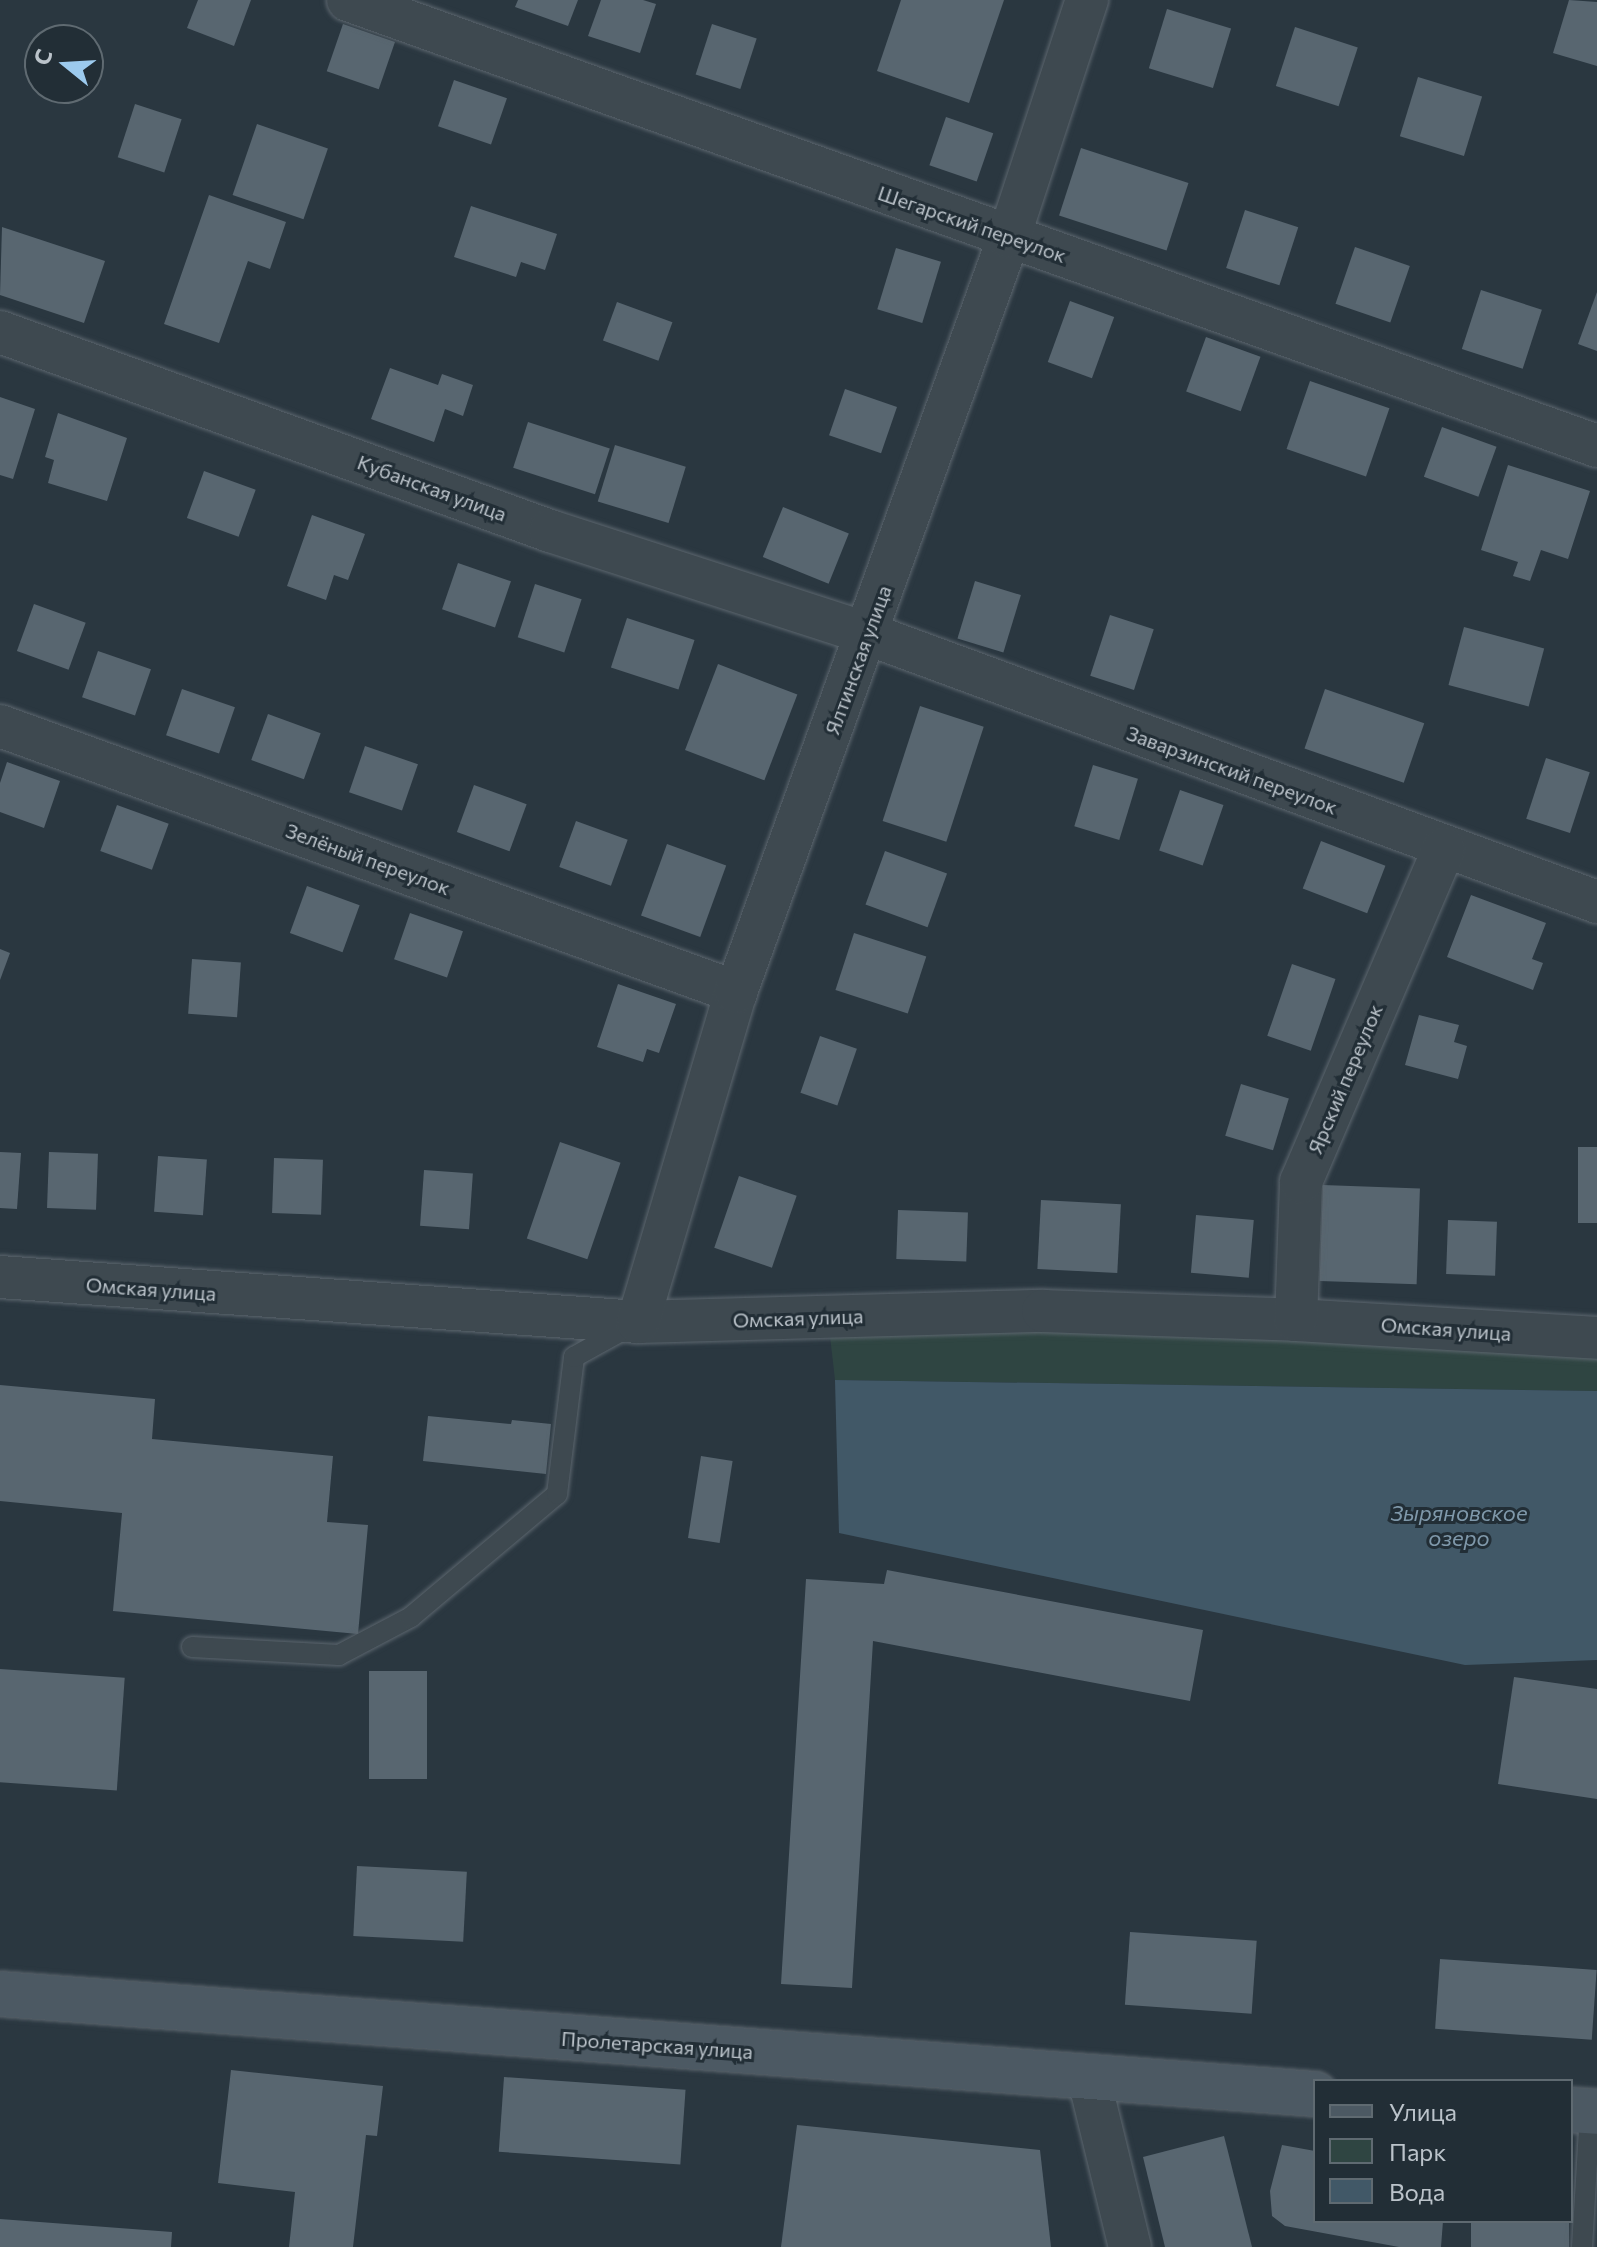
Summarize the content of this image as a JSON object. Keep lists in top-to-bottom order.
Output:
{
  "streets": {
    "street": [
      "Шегарский переулок",
      "Кубанская улица",
      "Ялтинская улица",
      "Заварзинский переулок",
      "Зелёный переулок",
      "Ярский переулок",
      "Омская улица",
      "Пролетарская улица"
    ]
  },
  "crossings": [
    ["Шегарский переулок", "Ялтинская улица"],
    ["Кубанская улица", "Ялтинская улица"],
    ["Кубанская улица", "Заварзинский переулок"],
    ["Ялтинская улица", "Заварзинский переулок"],
    ["Ялтинская улица", "Зелёный переулок"],
    ["Ялтинская улица", "Омская улица"],
    ["Заварзинский переулок", "Ярский переулок"],
    ["Ярский переулок", "Омская улица"]
  ],
  "water": ["Зыряновское озеро"],
  "legend": ["Улица", "Парк", "Вода"],
  "north": "left"
}
